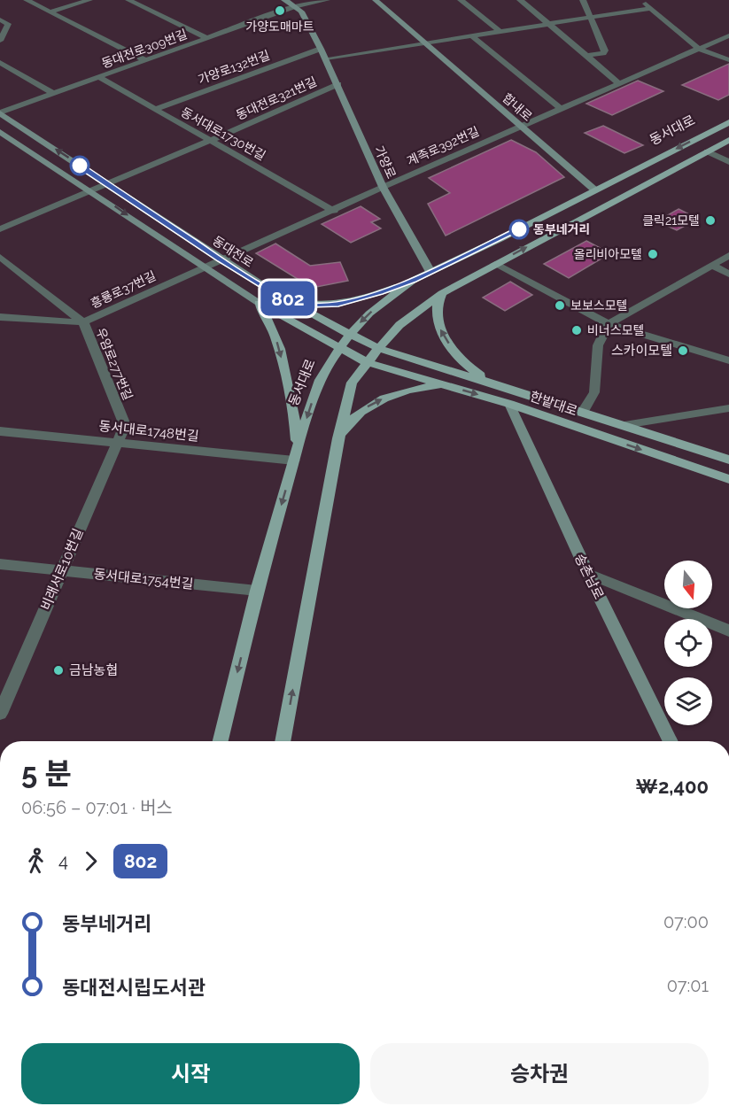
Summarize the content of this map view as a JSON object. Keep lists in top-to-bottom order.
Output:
{
  "streets": {
    "main road": ["동서대로", "동대전로", "한밭대로"],
    "street": [
      "동대전로309번길",
      "가양로132번길",
      "동대전로321번길",
      "합내로",
      "동서대로1730번길",
      "계족로392번길",
      "가양로",
      "흥룡로37번길",
      "우암로277번길",
      "동서대로1748번길",
      "비래서로10번길",
      "송촌남로",
      "동서대로1754번길"
    ]
  },
  "crossings": [
    ["동대전로309번길", "동서대로1730번길"],
    ["동대전로309번길", "가양로"],
    ["동대전로309번길", "동대전로"],
    ["가양로132번길", "동서대로1730번길"],
    ["가양로132번길", "가양로"],
    ["동대전로321번길", "동서대로1730번길"],
    ["동대전로321번길", "가양로"],
    ["동대전로321번길", "동대전로"],
    ["합내로", "동서대로"],
    ["합내로", "계족로392번길"],
    ["동서대로", "가양로"],
    ["동서대로", "동대전로"],
    ["동서대로", "동서대로1748번길"],
    ["동서대로", "동서대로1754번길"],
    ["동서대로1730번길", "계족로392번길"],
    ["계족로392번길", "가양로"],
    ["계족로392번길", "동대전로"],
    ["계족로392번길", "흥룡로37번길"],
    ["동대전로", "흥룡로37번길"],
    ["동대전로", "한밭대로"],
    ["흥룡로37번길", "우암로277번길"],
    ["우암로277번길", "비래서로10번길"],
    ["한밭대로", "송촌남로"],
    ["동서대로1748번길", "비래서로10번길"],
    ["비래서로10번길", "동서대로1754번길"]
  ],
  "places": [
    "가양도매마트",
    "클릭21모텔",
    "동부네거리",
    "올리비아모텔",
    "보보스모텔",
    "비너스모텔",
    "스카이모텔",
    "금남농협"
  ],
  "lines": ["bus line 802"],
  "north": "bottom",
  "page": {
    "on_map": "802",
    "heading": ["5 분", "06:56 – 07:01 · 버스", "₩2,400"],
    "legs": ["4", "802"],
    "list": [
      {
        "name": "동부네거리",
        "value": "07:00"
      },
      {
        "name": "동대전시립도서관",
        "value": "07:01"
      }
    ],
    "buttons": ["시작", "승차권"]
  }
}
